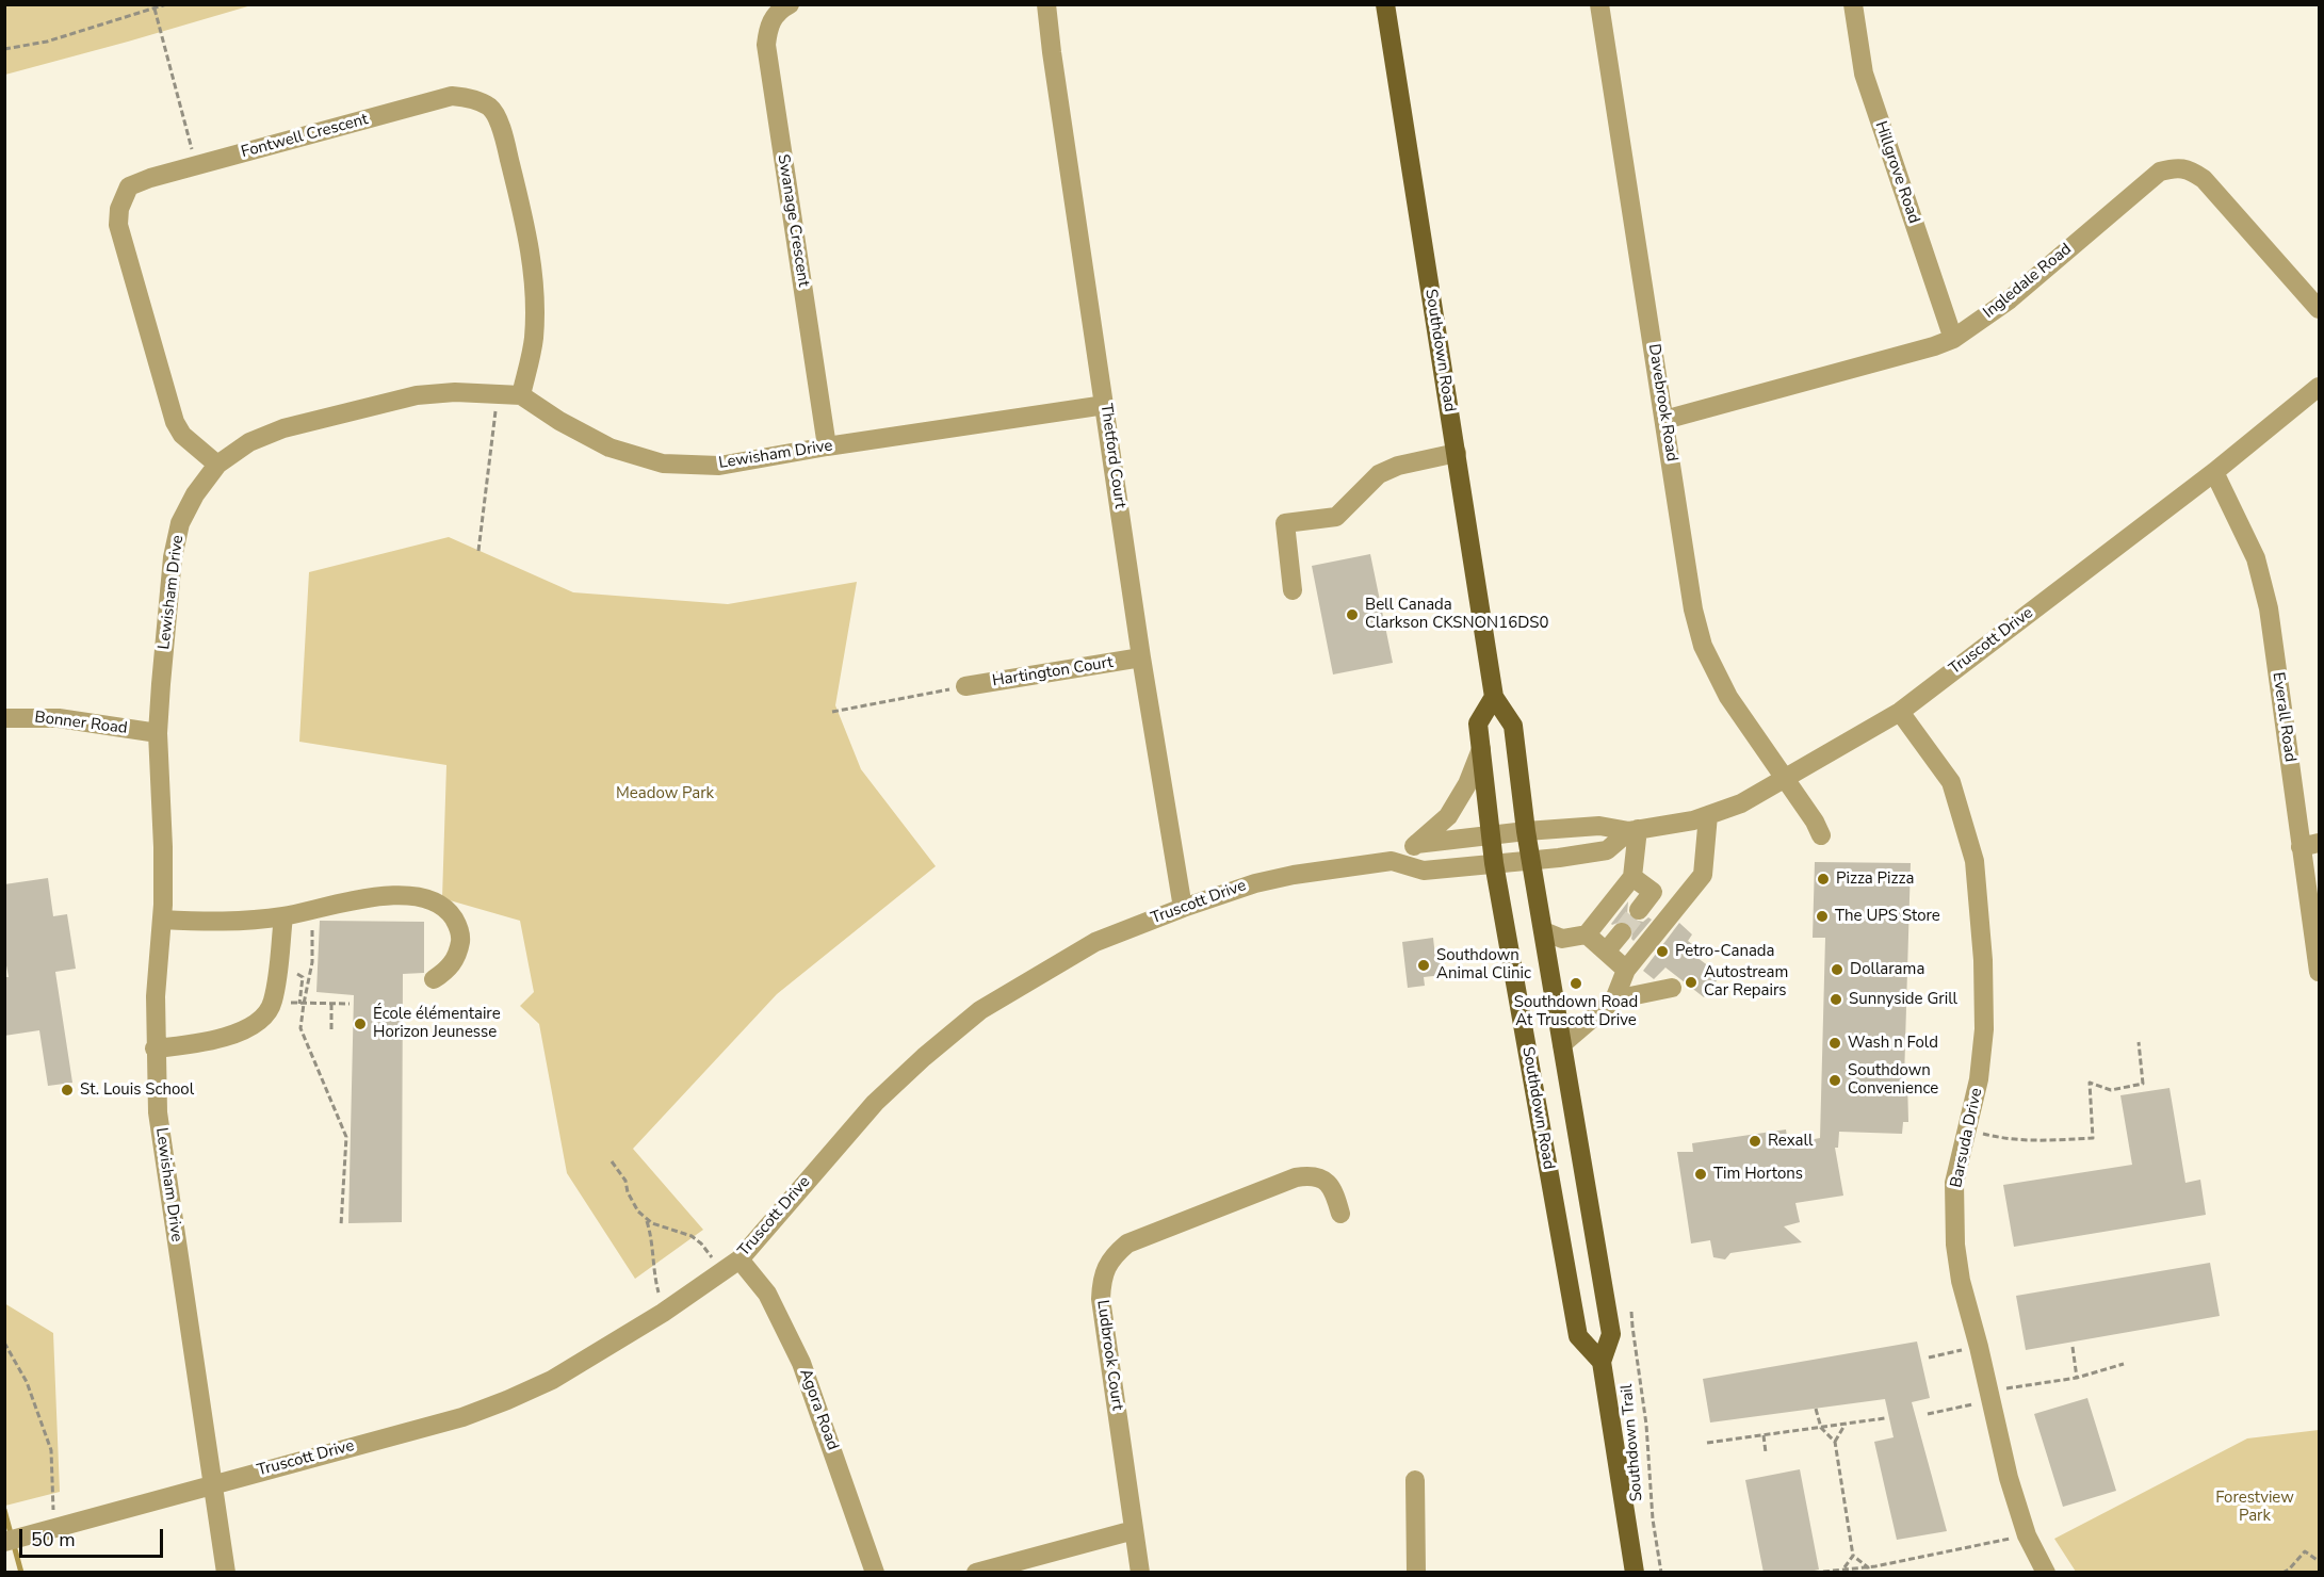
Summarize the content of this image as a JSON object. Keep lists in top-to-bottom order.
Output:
{
  "streets": {
    "main road": ["Southdown Road"],
    "street": [
      "Fontwell Crescent",
      "Hillgrove Road",
      "Swanage Crescent",
      "Ingledale Road",
      "Davebrook Road",
      "Lewisham Drive",
      "Thetford Court",
      "Truscott Drive",
      "Hartington Court",
      "Everall Road",
      "Bonner Road",
      "Barsuda Drive",
      "Ludbrook Court",
      "Agora Road"
    ],
    "path": ["Southdown Trail"]
  },
  "crossings": [
    ["Fontwell Crescent", "Lewisham Drive"],
    ["Hillgrove Road", "Ingledale Road"],
    ["Swanage Crescent", "Lewisham Drive"],
    ["Ingledale Road", "Davebrook Road"],
    ["Southdown Road", "Truscott Drive"],
    ["Davebrook Road", "Truscott Drive"],
    ["Lewisham Drive", "Thetford Court"],
    ["Lewisham Drive", "Truscott Drive"],
    ["Lewisham Drive", "Bonner Road"],
    ["Thetford Court", "Truscott Drive"],
    ["Thetford Court", "Hartington Court"],
    ["Truscott Drive", "Everall Road"],
    ["Truscott Drive", "Barsuda Drive"],
    ["Truscott Drive", "Agora Road"]
  ],
  "parks": ["Meadow Park", "Forestview Park"],
  "places": [
    "Bell Canada Clarkson CKSNON16DS0",
    "Pizza Pizza",
    "The UPS Store",
    "Petro-Canada",
    "Southdown Animal Clinic",
    "Dollarama",
    "Autostream Car Repairs",
    "Southdown Road At Truscott Drive",
    "Sunnyside Grill",
    "École élémentaire Horizon Jeunesse",
    "Wash n Fold",
    "Southdown Convenience",
    "St. Louis School",
    "Rexall",
    "Tim Hortons"
  ],
  "scale_bar": "50 m"
}
